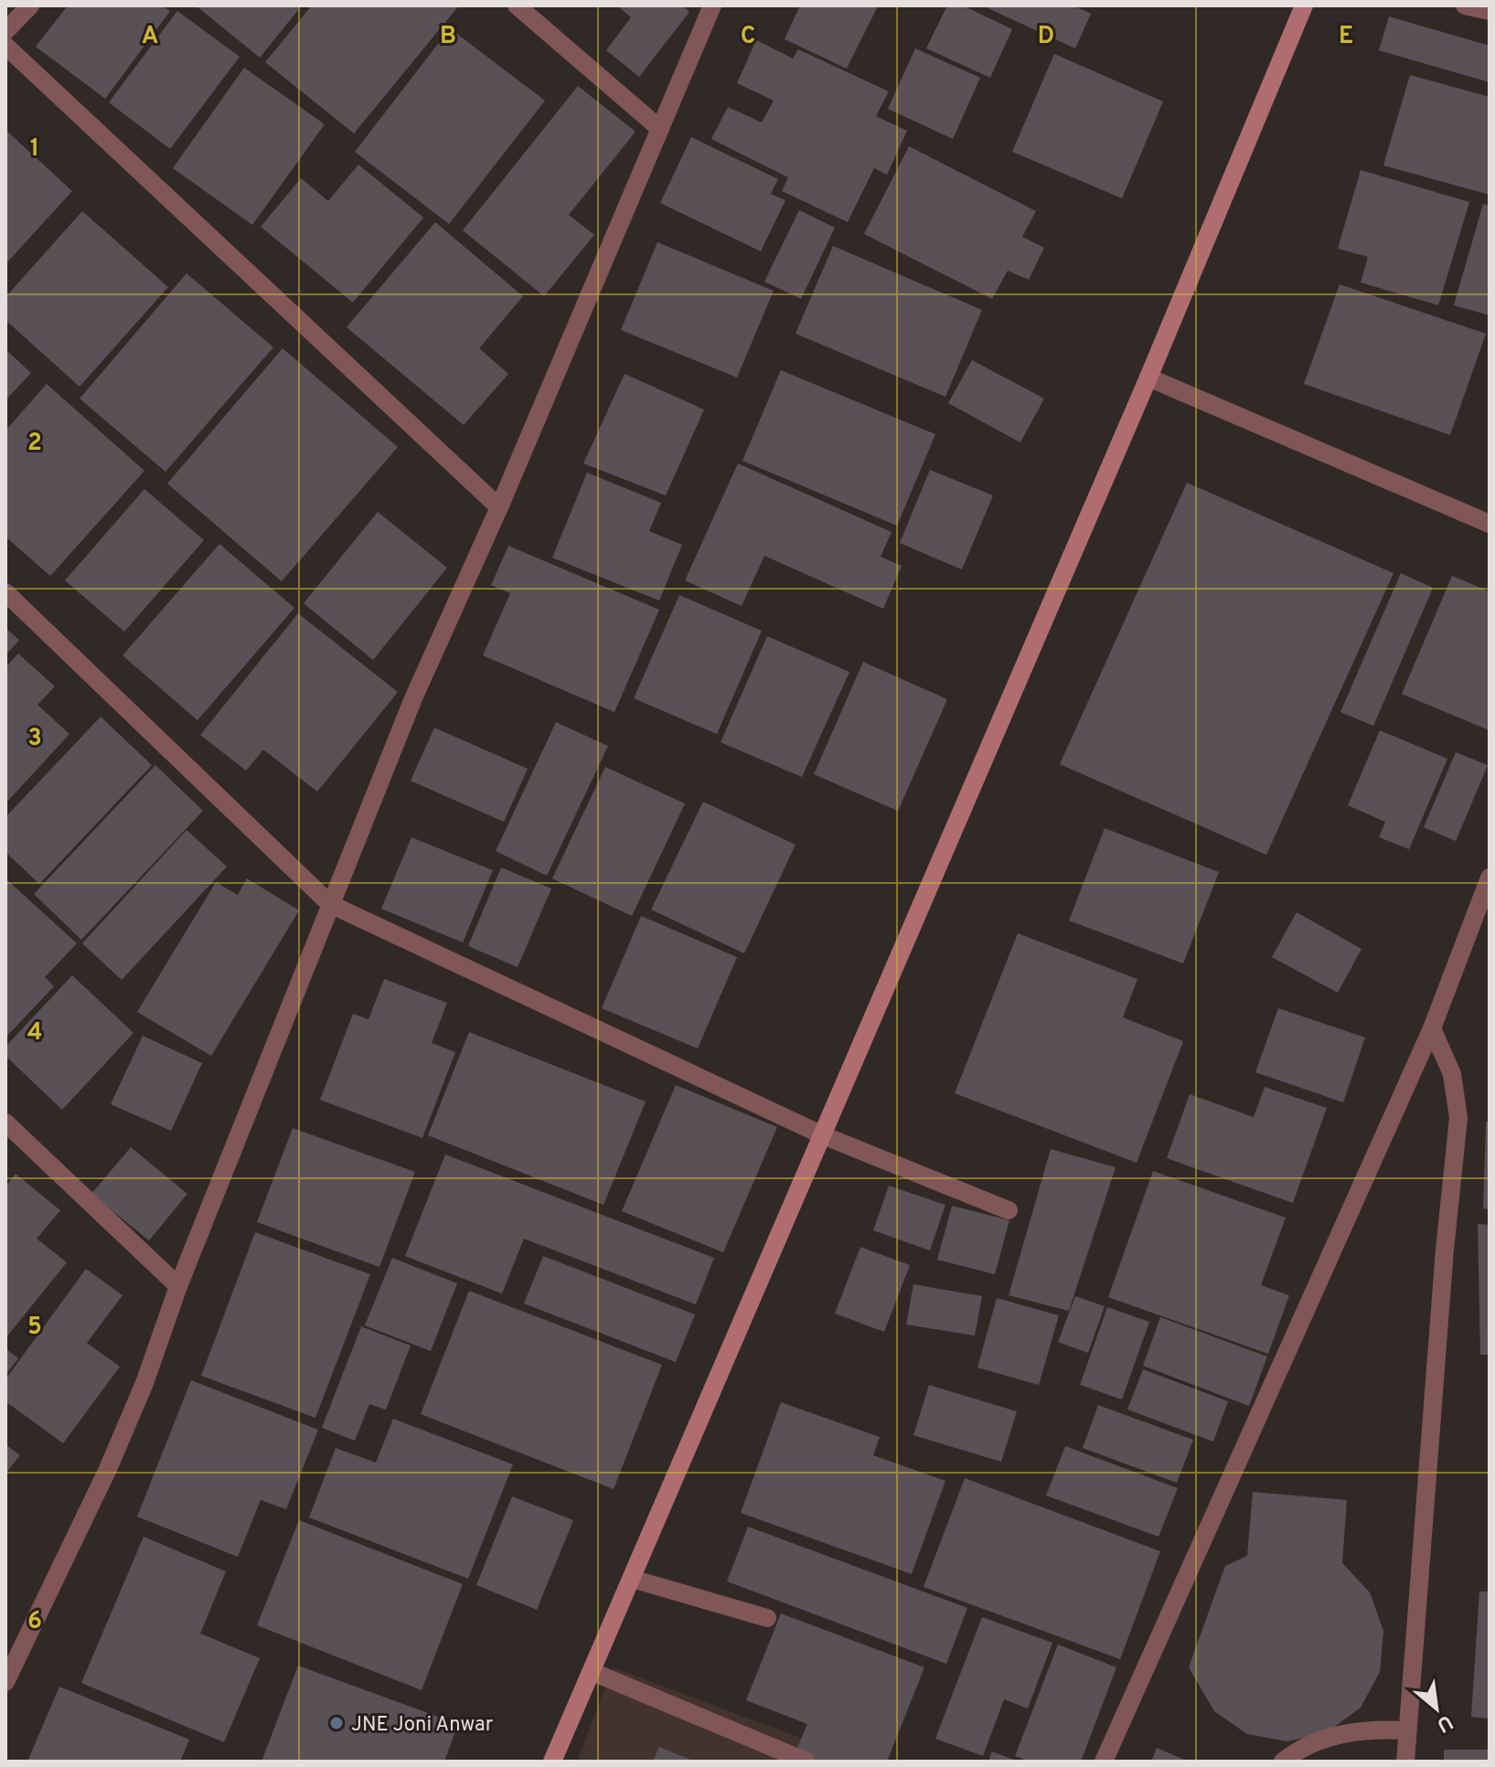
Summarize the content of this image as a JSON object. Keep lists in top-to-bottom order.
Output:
{
  "places": ["JNE Joni Anwar"],
  "north": "bottom right",
  "grid": {
    "columns": [
      "A",
      "B",
      "C",
      "D",
      "E"
    ],
    "rows": [
      "1",
      "2",
      "3",
      "4",
      "5",
      "6"
    ]
  }
}
